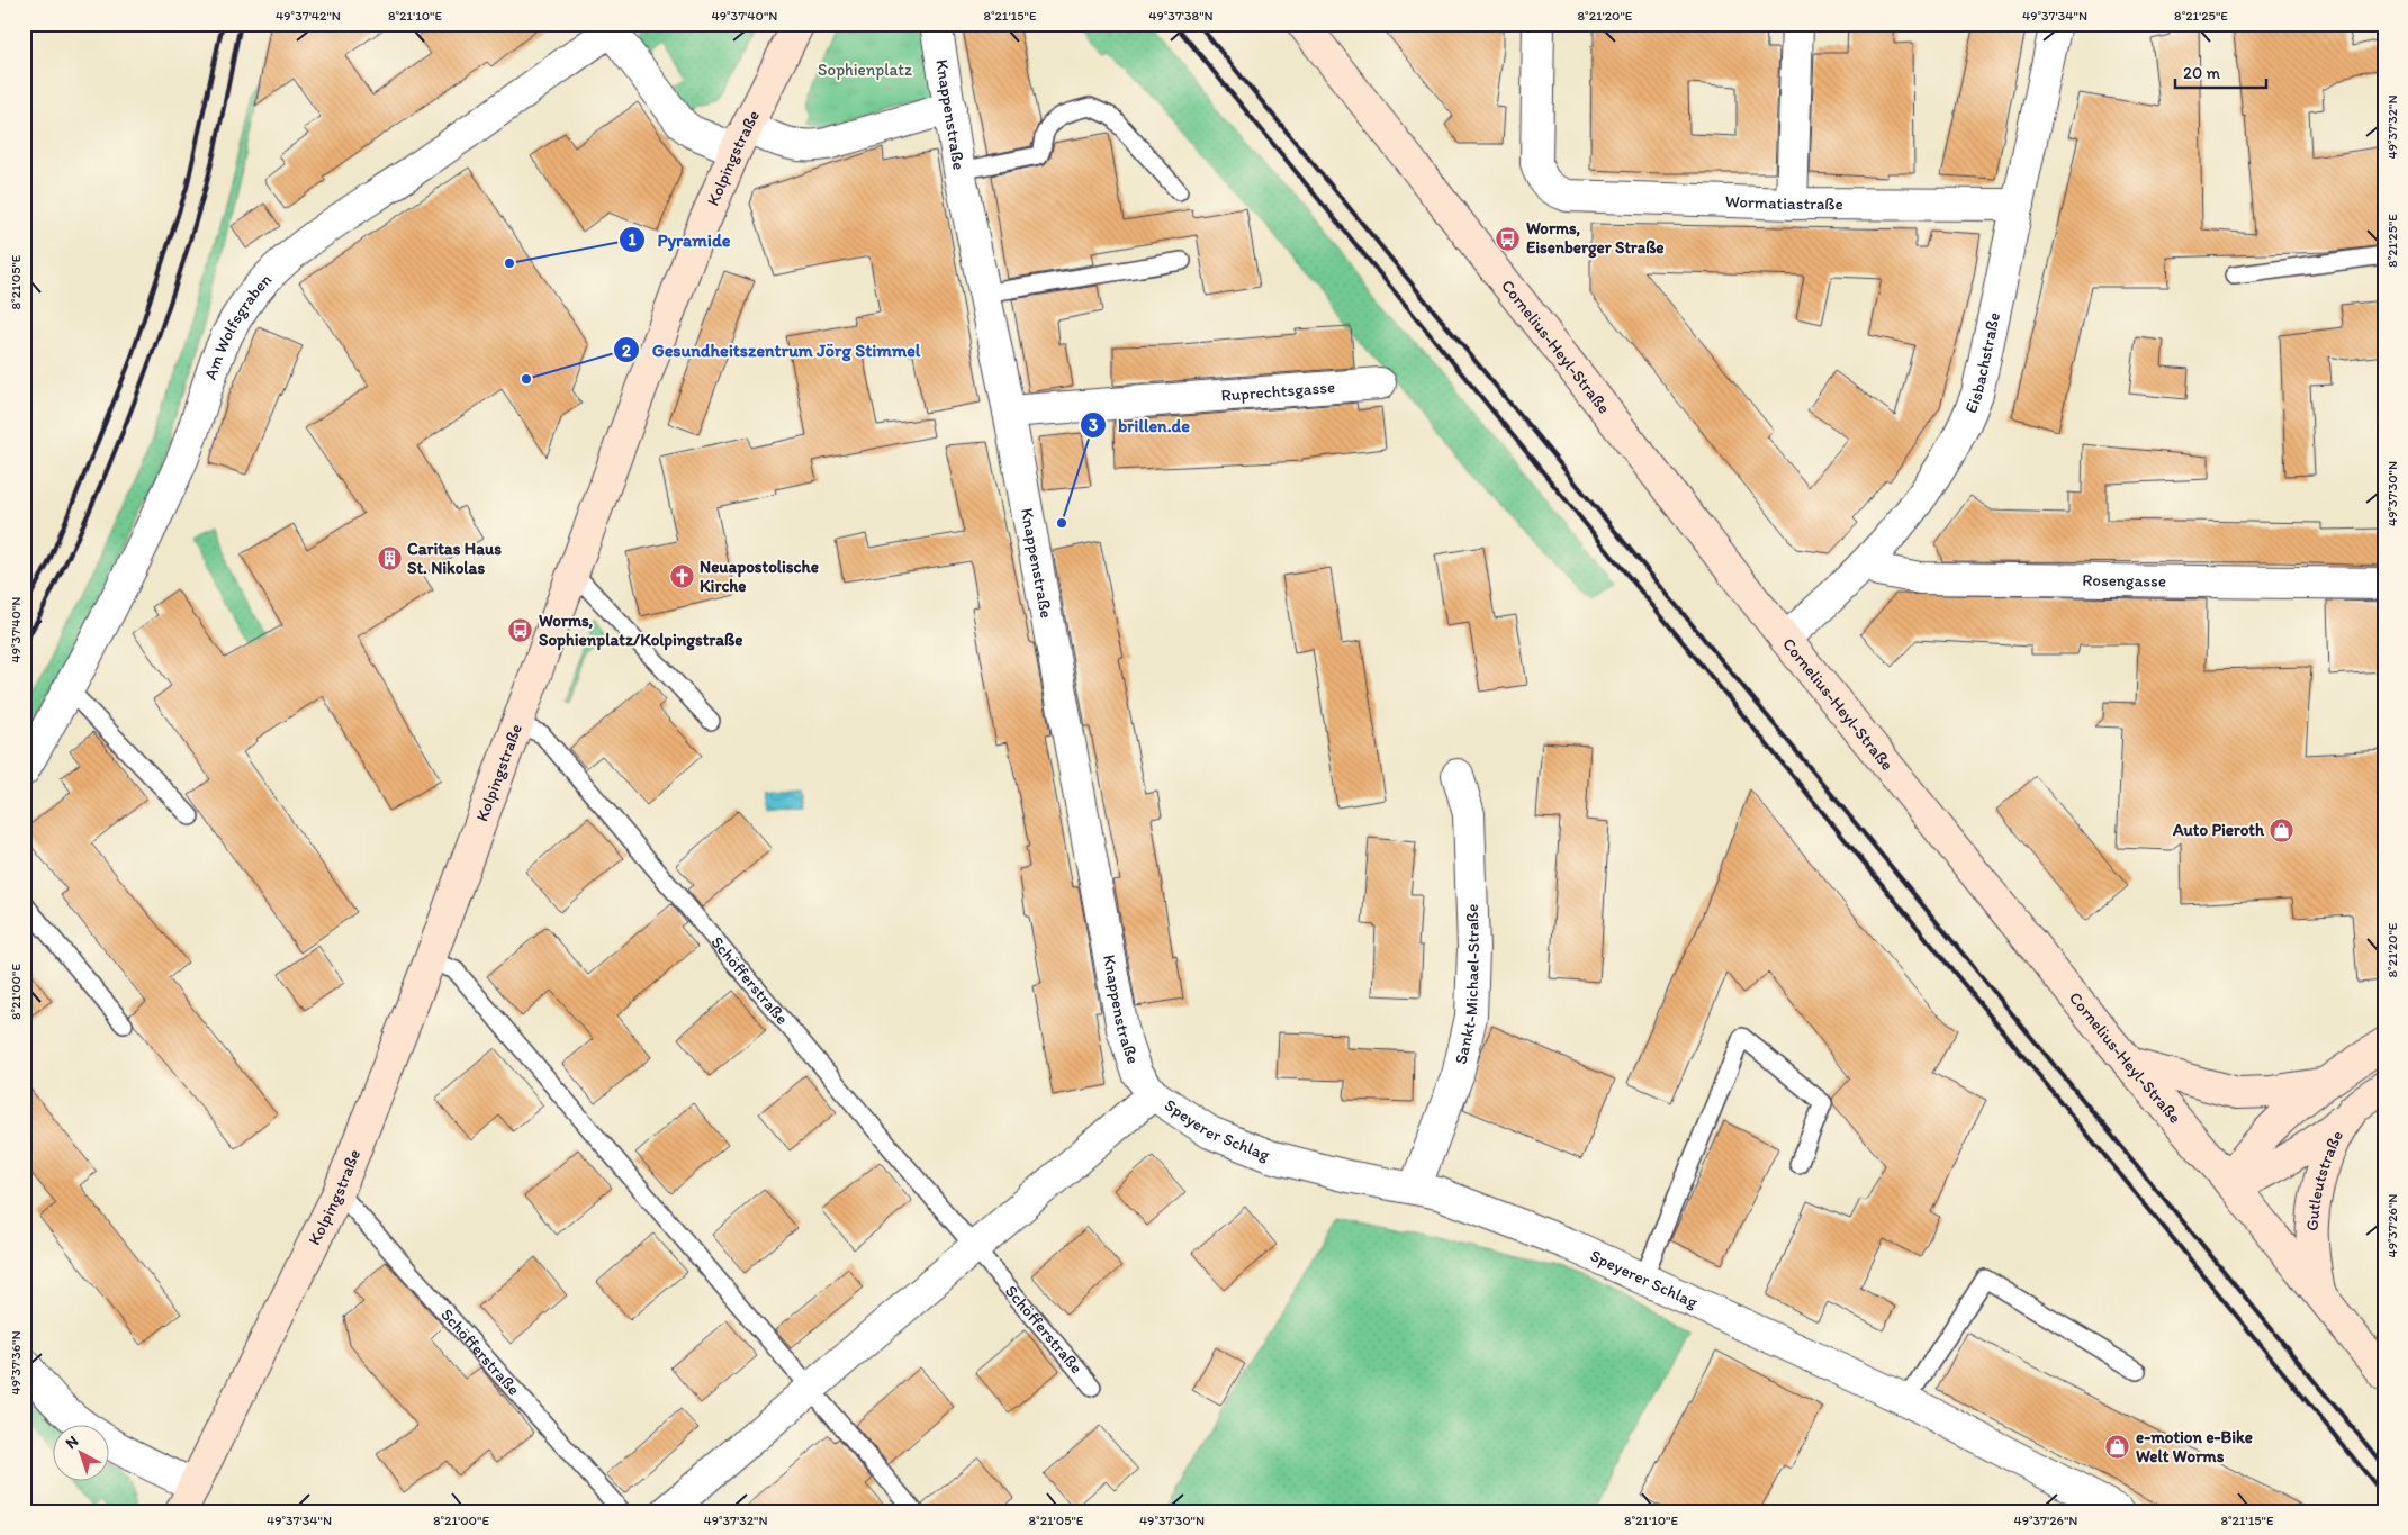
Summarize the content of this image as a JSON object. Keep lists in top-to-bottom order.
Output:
{
  "streets": {
    "main road": ["Kolpingstraße", "Cornelius-Heyl-Straße", "Gutleutstraße"],
    "street": [
      "Knappenstraße",
      "Wormatiastraße",
      "Am Wolfsgraben",
      "Eisbachstraße",
      "Ruprechtsgasse",
      "Rosengasse",
      "Sankt-Michael-Straße",
      "Speyerer Schlag"
    ],
    "lane": ["Schöfferstraße"]
  },
  "crossings": [
    ["Knappenstraße", "Ruprechtsgasse"],
    ["Knappenstraße", "Speyerer Schlag"],
    ["Kolpingstraße", "Schöfferstraße"],
    ["Wormatiastraße", "Eisbachstraße"],
    ["Cornelius-Heyl-Straße", "Eisbachstraße"],
    ["Cornelius-Heyl-Straße", "Gutleutstraße"],
    ["Eisbachstraße", "Rosengasse"],
    ["Sankt-Michael-Straße", "Speyerer Schlag"]
  ],
  "parks": ["Sophienplatz"],
  "places": {
    "bus stop": ["Worms, Eisenberger Straße", "Worms, Sophienplatz/Kolpingstraße"],
    "other": ["Pyramide", "Gesundheitszentrum Jörg Stimmel", "brillen.de"],
    "building": ["Caritas Haus St. Nikolas"],
    "church": ["Neuapostolische Kirche"],
    "shop": ["Auto Pieroth", "e-motion e-Bike Welt Worms"]
  },
  "scale_bar": "20 m",
  "north": "top left",
  "coordinates": [
    "49°37'42\"N",
    "8°21'10\"E",
    "49°37'40\"N",
    "8°21'15\"E",
    "49°37'38\"N",
    "8°21'20\"E",
    "49°37'34\"N",
    "8°21'25\"E",
    "49°37'32\"N",
    "8°21'05\"E",
    "49°37'30\"N",
    "8°21'00\"E",
    "49°37'26\"N",
    "49°37'36\"N"
  ]
}
